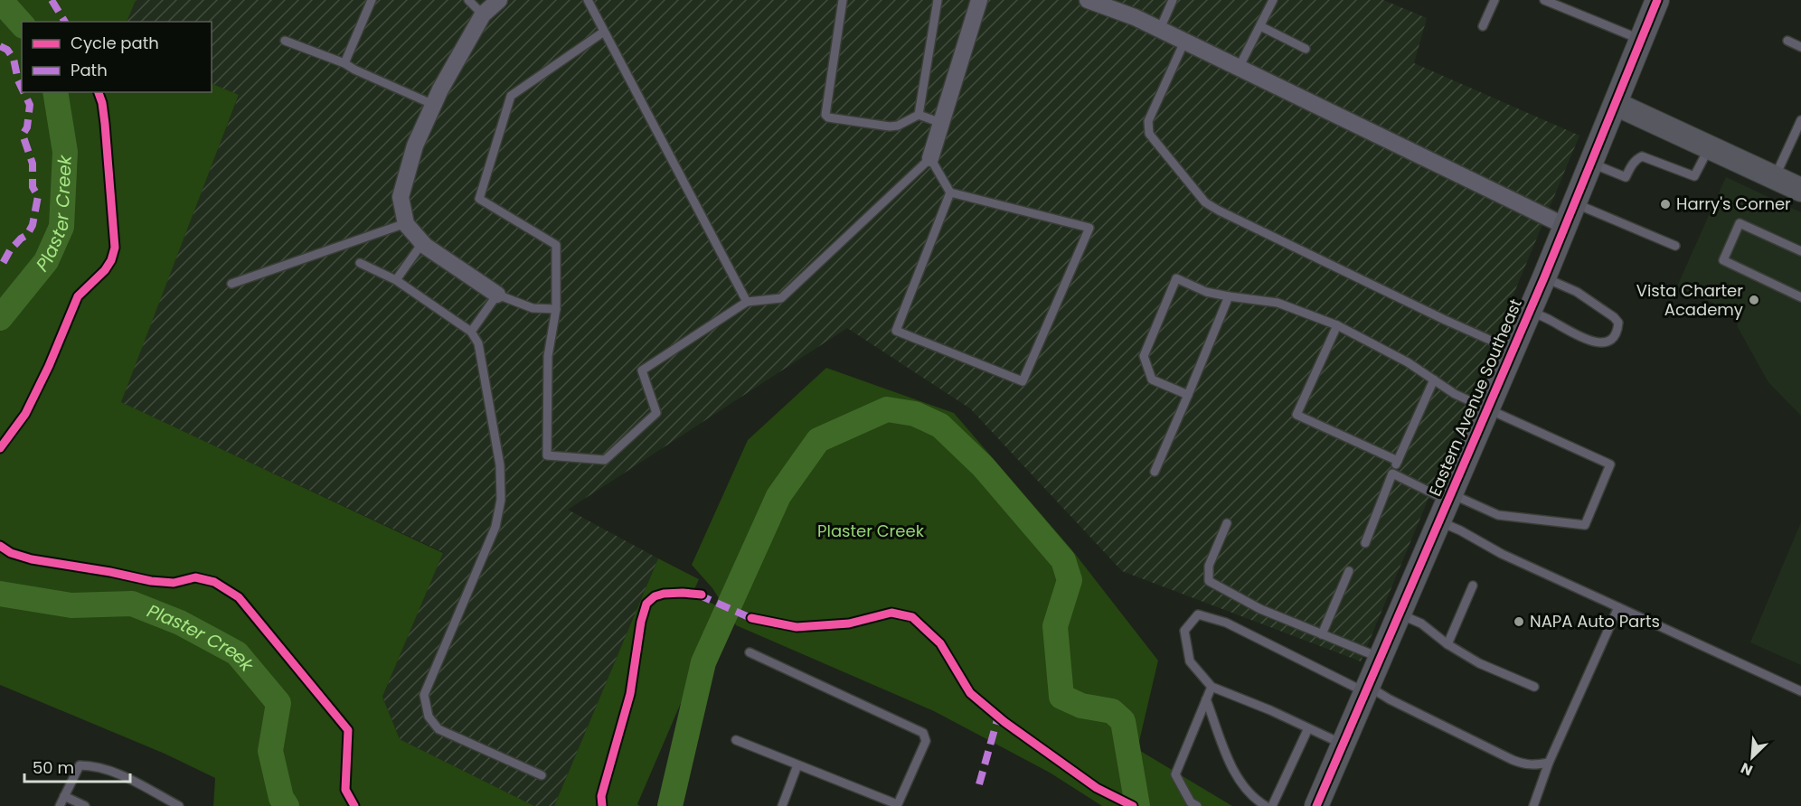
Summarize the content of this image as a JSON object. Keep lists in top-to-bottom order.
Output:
{
  "streets": {
    "main road": ["Eastern Avenue Southeast"]
  },
  "water": ["Plaster Creek"],
  "parks": ["Plaster Creek"],
  "places": ["Harry's Corner", "Vista Charter Academy", "NAPA Auto Parts"],
  "legend": ["Cycle path", "Path"],
  "scale_bar": "50 m",
  "north": "bottom left"
}
